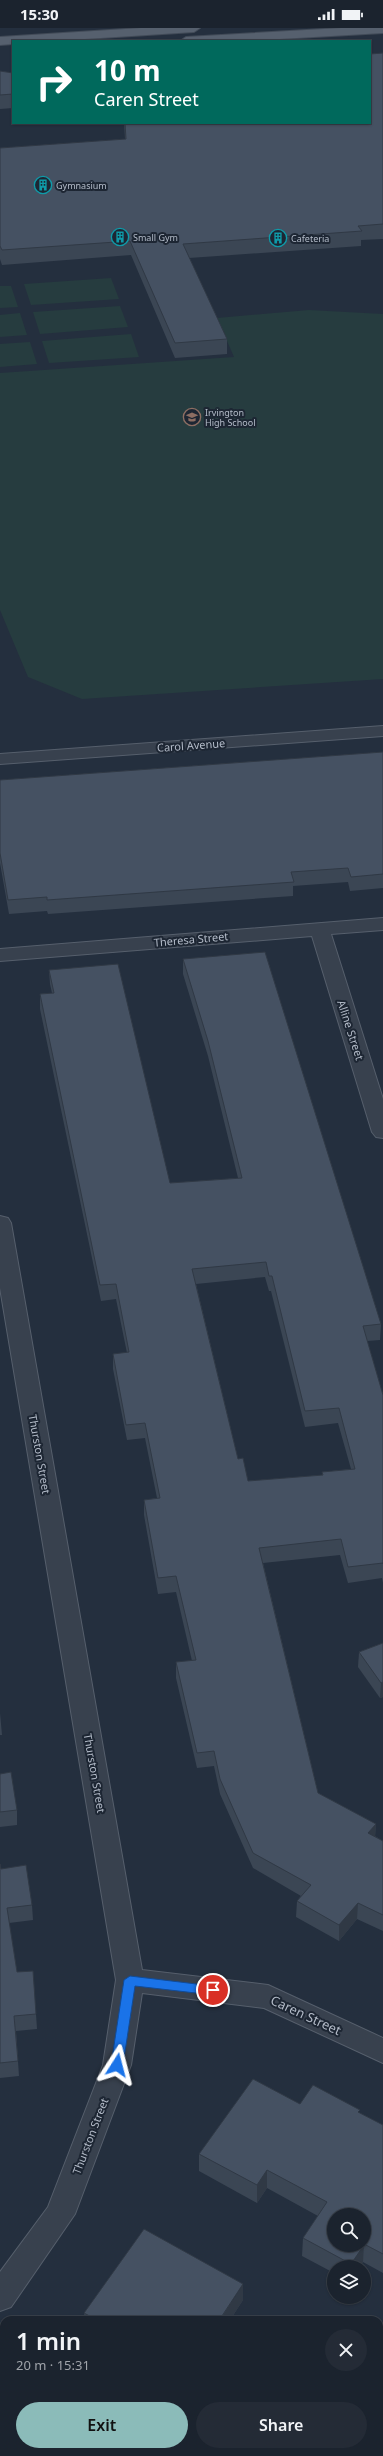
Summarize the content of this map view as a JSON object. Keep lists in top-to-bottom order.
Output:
{
  "streets": {
    "street": [
      "Carol Avenue",
      "Theresa Street",
      "Alline Street",
      "Thurston Street",
      "Caren Street"
    ]
  },
  "crossings": [
    ["Theresa Street", "Alline Street"],
    ["Thurston Street", "Caren Street"]
  ],
  "places": {
    "building": ["Gymnasium", "Small Gym", "Cafeteria"],
    "school or university": ["Irvington High School"]
  },
  "page": {
    "status": "15:30",
    "turn": ["10 m", "Caren Street"],
    "heading": ["1 min", "20 m · 15:31"],
    "buttons": ["Exit", "Share"]
  }
}
